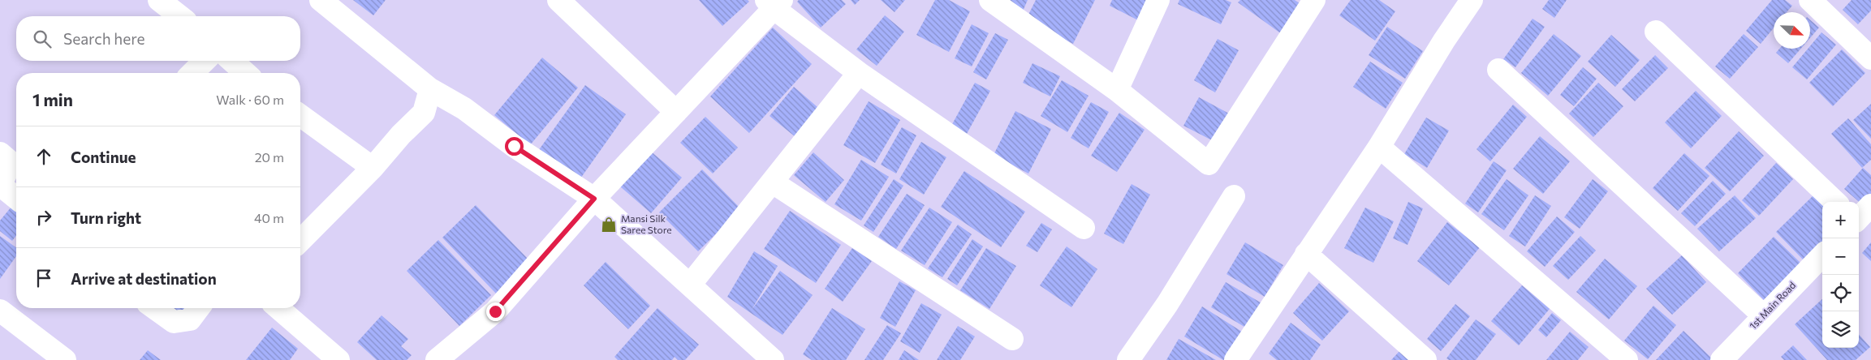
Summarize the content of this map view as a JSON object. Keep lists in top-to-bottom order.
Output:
{
  "streets": {
    "street": ["1st Main Road"]
  },
  "places": {
    "shop": ["Mansi Silk Saree Store"]
  },
  "north": "bottom right",
  "page": {
    "search": "Search here",
    "heading": ["1 min", "Walk · 60 m"],
    "list": [
      ["Continue", "20 m"],
      ["Turn right", "40 m"],
      "Arrive at destination"
    ],
    "map_buttons": ["+", "−"]
  }
}
